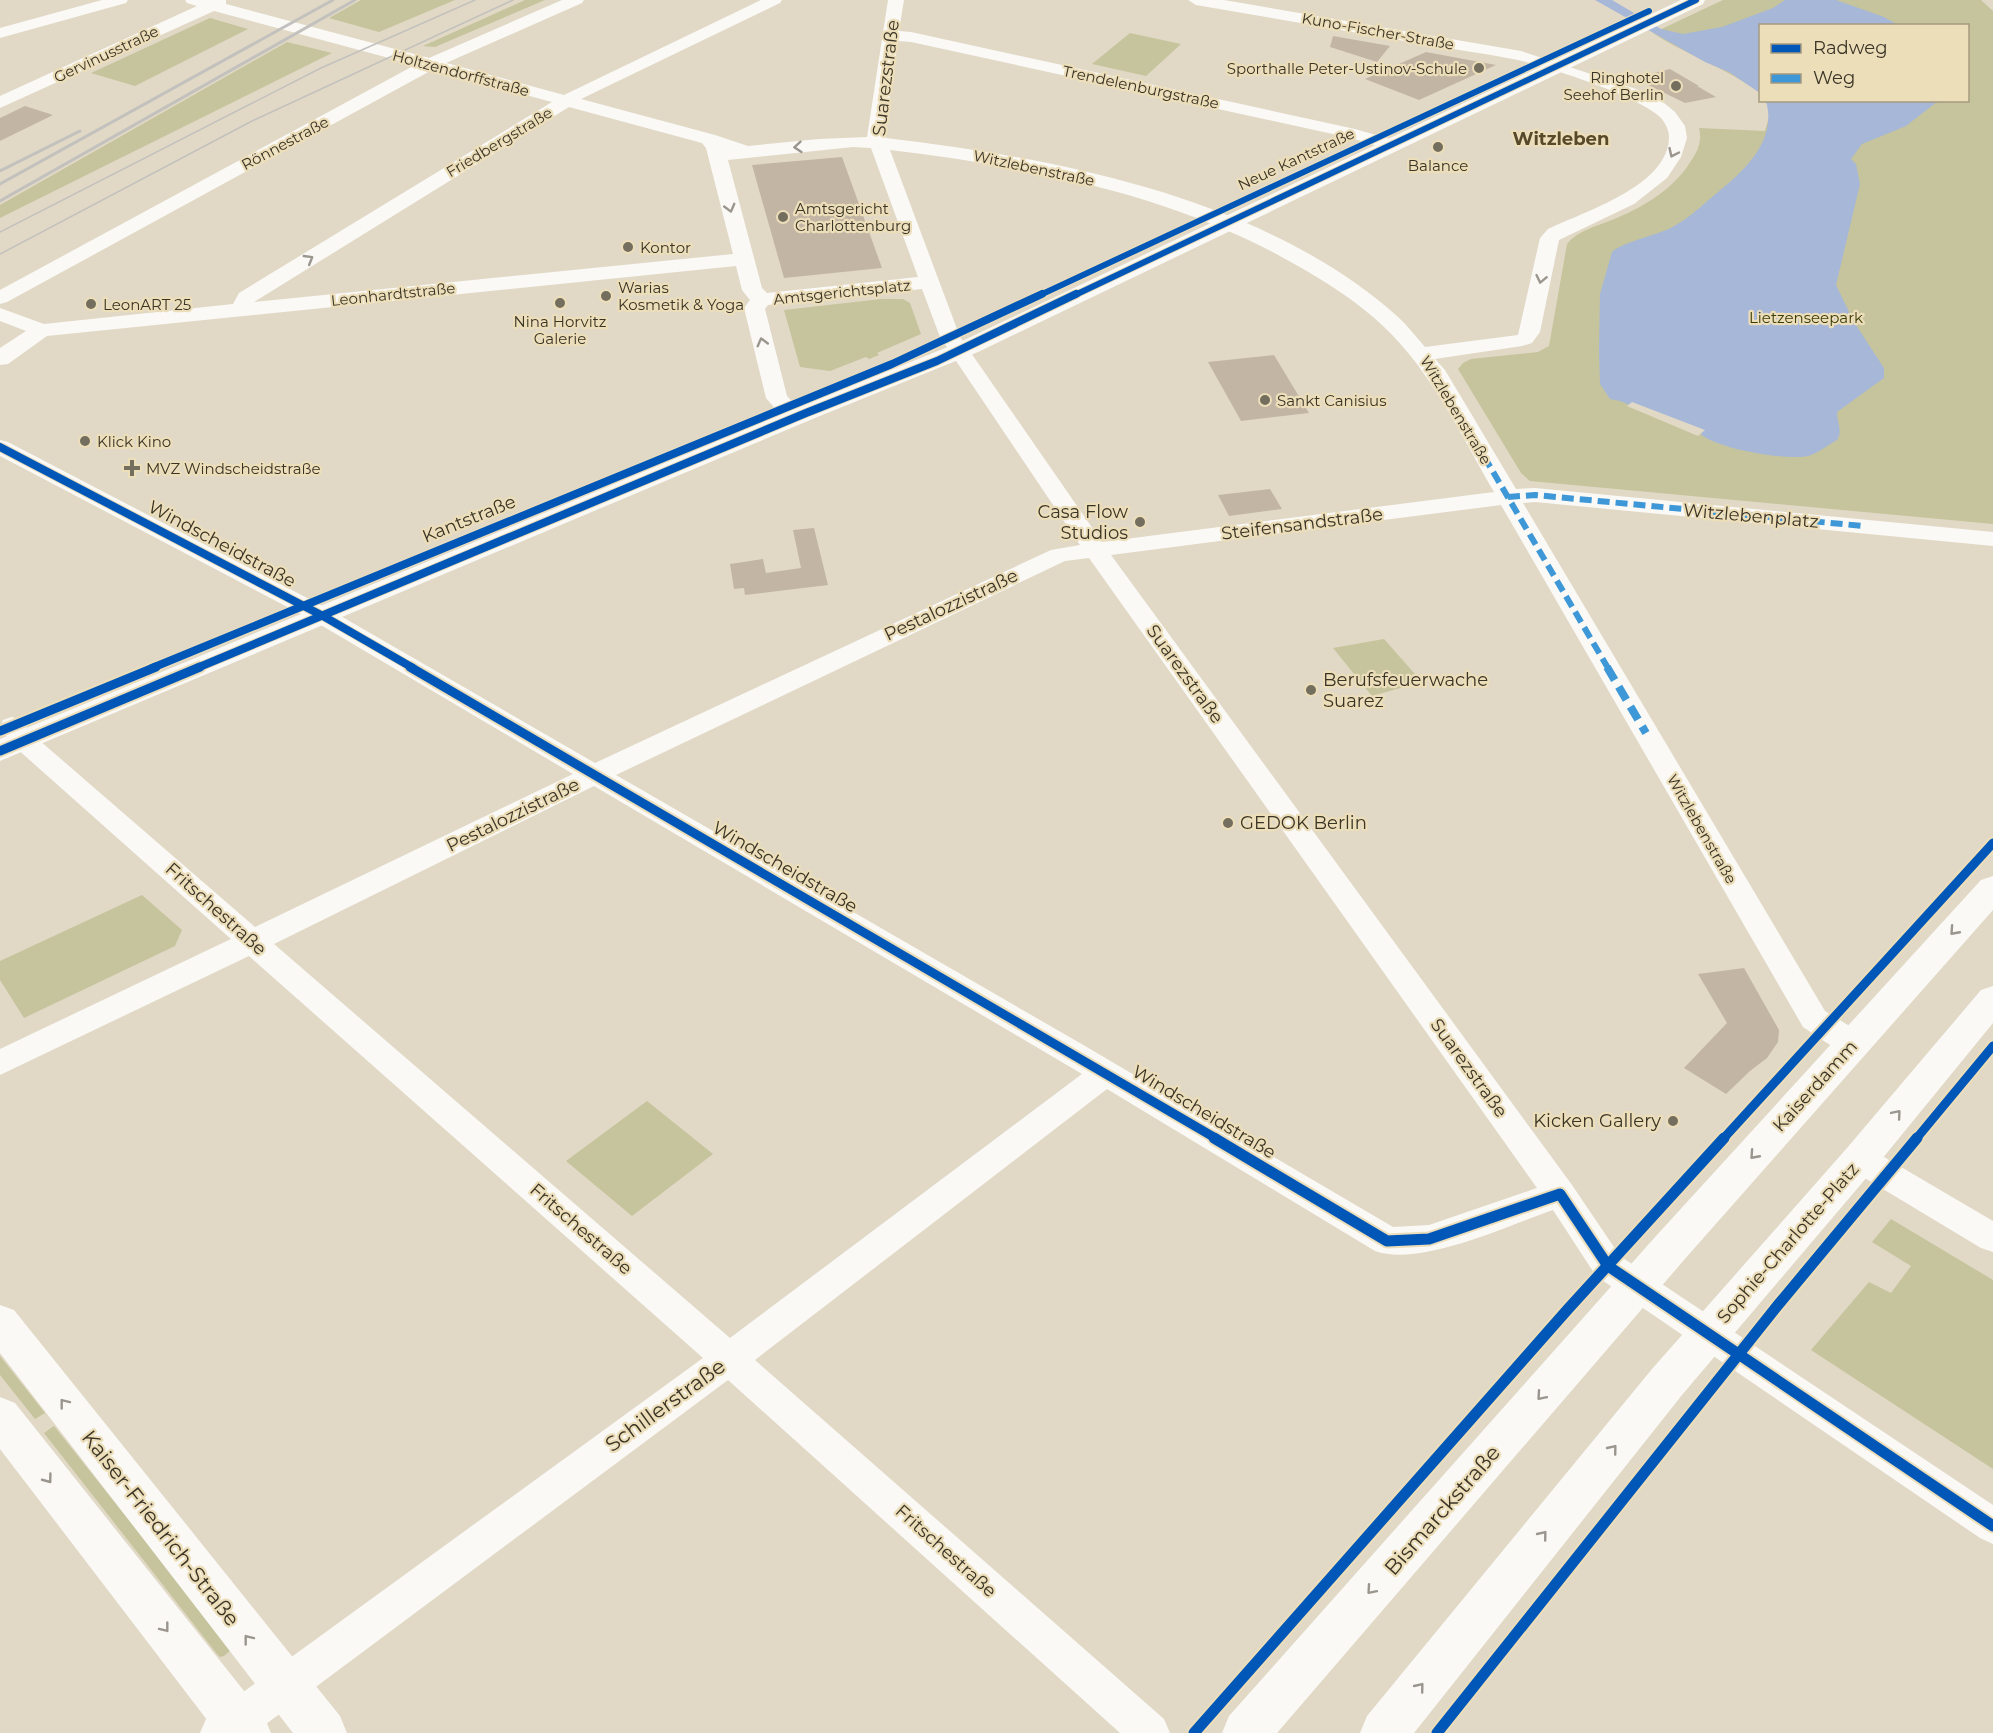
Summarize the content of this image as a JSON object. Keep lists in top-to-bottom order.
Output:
{
  "streets": {
    "main road": [
      "Neue Kantstraße",
      "Kantstraße",
      "Kaiserdamm",
      "Sophie-Charlotte-Platz",
      "Bismarckstraße",
      "Kaiser-Friedrich-Straße"
    ],
    "street": [
      "Kuno-Fischer-Straße",
      "Gervinusstraße",
      "Holtzendorffstraße",
      "Suarezstraße",
      "Trendelenburgstraße",
      "Friedbergstraße",
      "Rönnestraße",
      "Witzlebenstraße",
      "Amtsgerichtsplatz",
      "Leonhardtstraße",
      "Witzlebenplatz",
      "Steifensandstraße",
      "Windscheidstraße",
      "Pestalozzistraße",
      "Fritschestraße",
      "Schillerstraße"
    ]
  },
  "crossings": [
    ["Kuno-Fischer-Straße", "Neue Kantstraße"],
    ["Kuno-Fischer-Straße", "Witzlebenstraße"],
    ["Gervinusstraße", "Holtzendorffstraße"],
    ["Holtzendorffstraße", "Friedbergstraße"],
    ["Holtzendorffstraße", "Rönnestraße"],
    ["Holtzendorffstraße", "Witzlebenstraße"],
    ["Suarezstraße", "Trendelenburgstraße"],
    ["Suarezstraße", "Neue Kantstraße"],
    ["Suarezstraße", "Witzlebenstraße"],
    ["Suarezstraße", "Amtsgerichtsplatz"],
    ["Suarezstraße", "Kantstraße"],
    ["Suarezstraße", "Steifensandstraße"],
    ["Suarezstraße", "Windscheidstraße"],
    ["Suarezstraße", "Pestalozzistraße"],
    ["Suarezstraße", "Kaiserdamm"],
    ["Suarezstraße", "Sophie-Charlotte-Platz"],
    ["Suarezstraße", "Bismarckstraße"],
    ["Trendelenburgstraße", "Neue Kantstraße"],
    ["Friedbergstraße", "Leonhardtstraße"],
    ["Neue Kantstraße", "Witzlebenstraße"],
    ["Neue Kantstraße", "Kantstraße"],
    ["Witzlebenstraße", "Witzlebenplatz"],
    ["Witzlebenstraße", "Steifensandstraße"],
    ["Witzlebenstraße", "Kaiserdamm"],
    ["Witzlebenplatz", "Steifensandstraße"],
    ["Kantstraße", "Windscheidstraße"],
    ["Kantstraße", "Fritschestraße"],
    ["Steifensandstraße", "Pestalozzistraße"],
    ["Windscheidstraße", "Pestalozzistraße"],
    ["Windscheidstraße", "Schillerstraße"],
    ["Pestalozzistraße", "Fritschestraße"],
    ["Fritschestraße", "Schillerstraße"],
    ["Kaiserdamm", "Bismarckstraße"],
    ["Schillerstraße", "Kaiser-Friedrich-Straße"]
  ],
  "one_way": ["Friedbergstraße"],
  "districts": ["Witzleben"],
  "parks": ["Lietzenseepark"],
  "places": {
    "other": [
      "Sporthalle Peter-Ustinov-Schule",
      "Ringhotel Seehof Berlin",
      "Balance",
      "Amtsgericht Charlottenburg",
      "Kontor",
      "Warias Kosmetik & Yoga",
      "Nina Horvitz Galerie",
      "LeonART 25",
      "Sankt Canisius",
      "Klick Kino",
      "Casa Flow Studios",
      "Berufsfeuerwache Suarez",
      "GEDOK Berlin",
      "Kicken Gallery"
    ],
    "health": ["MVZ Windscheidstraße"]
  },
  "legend": ["Radweg", "Weg"]
}
